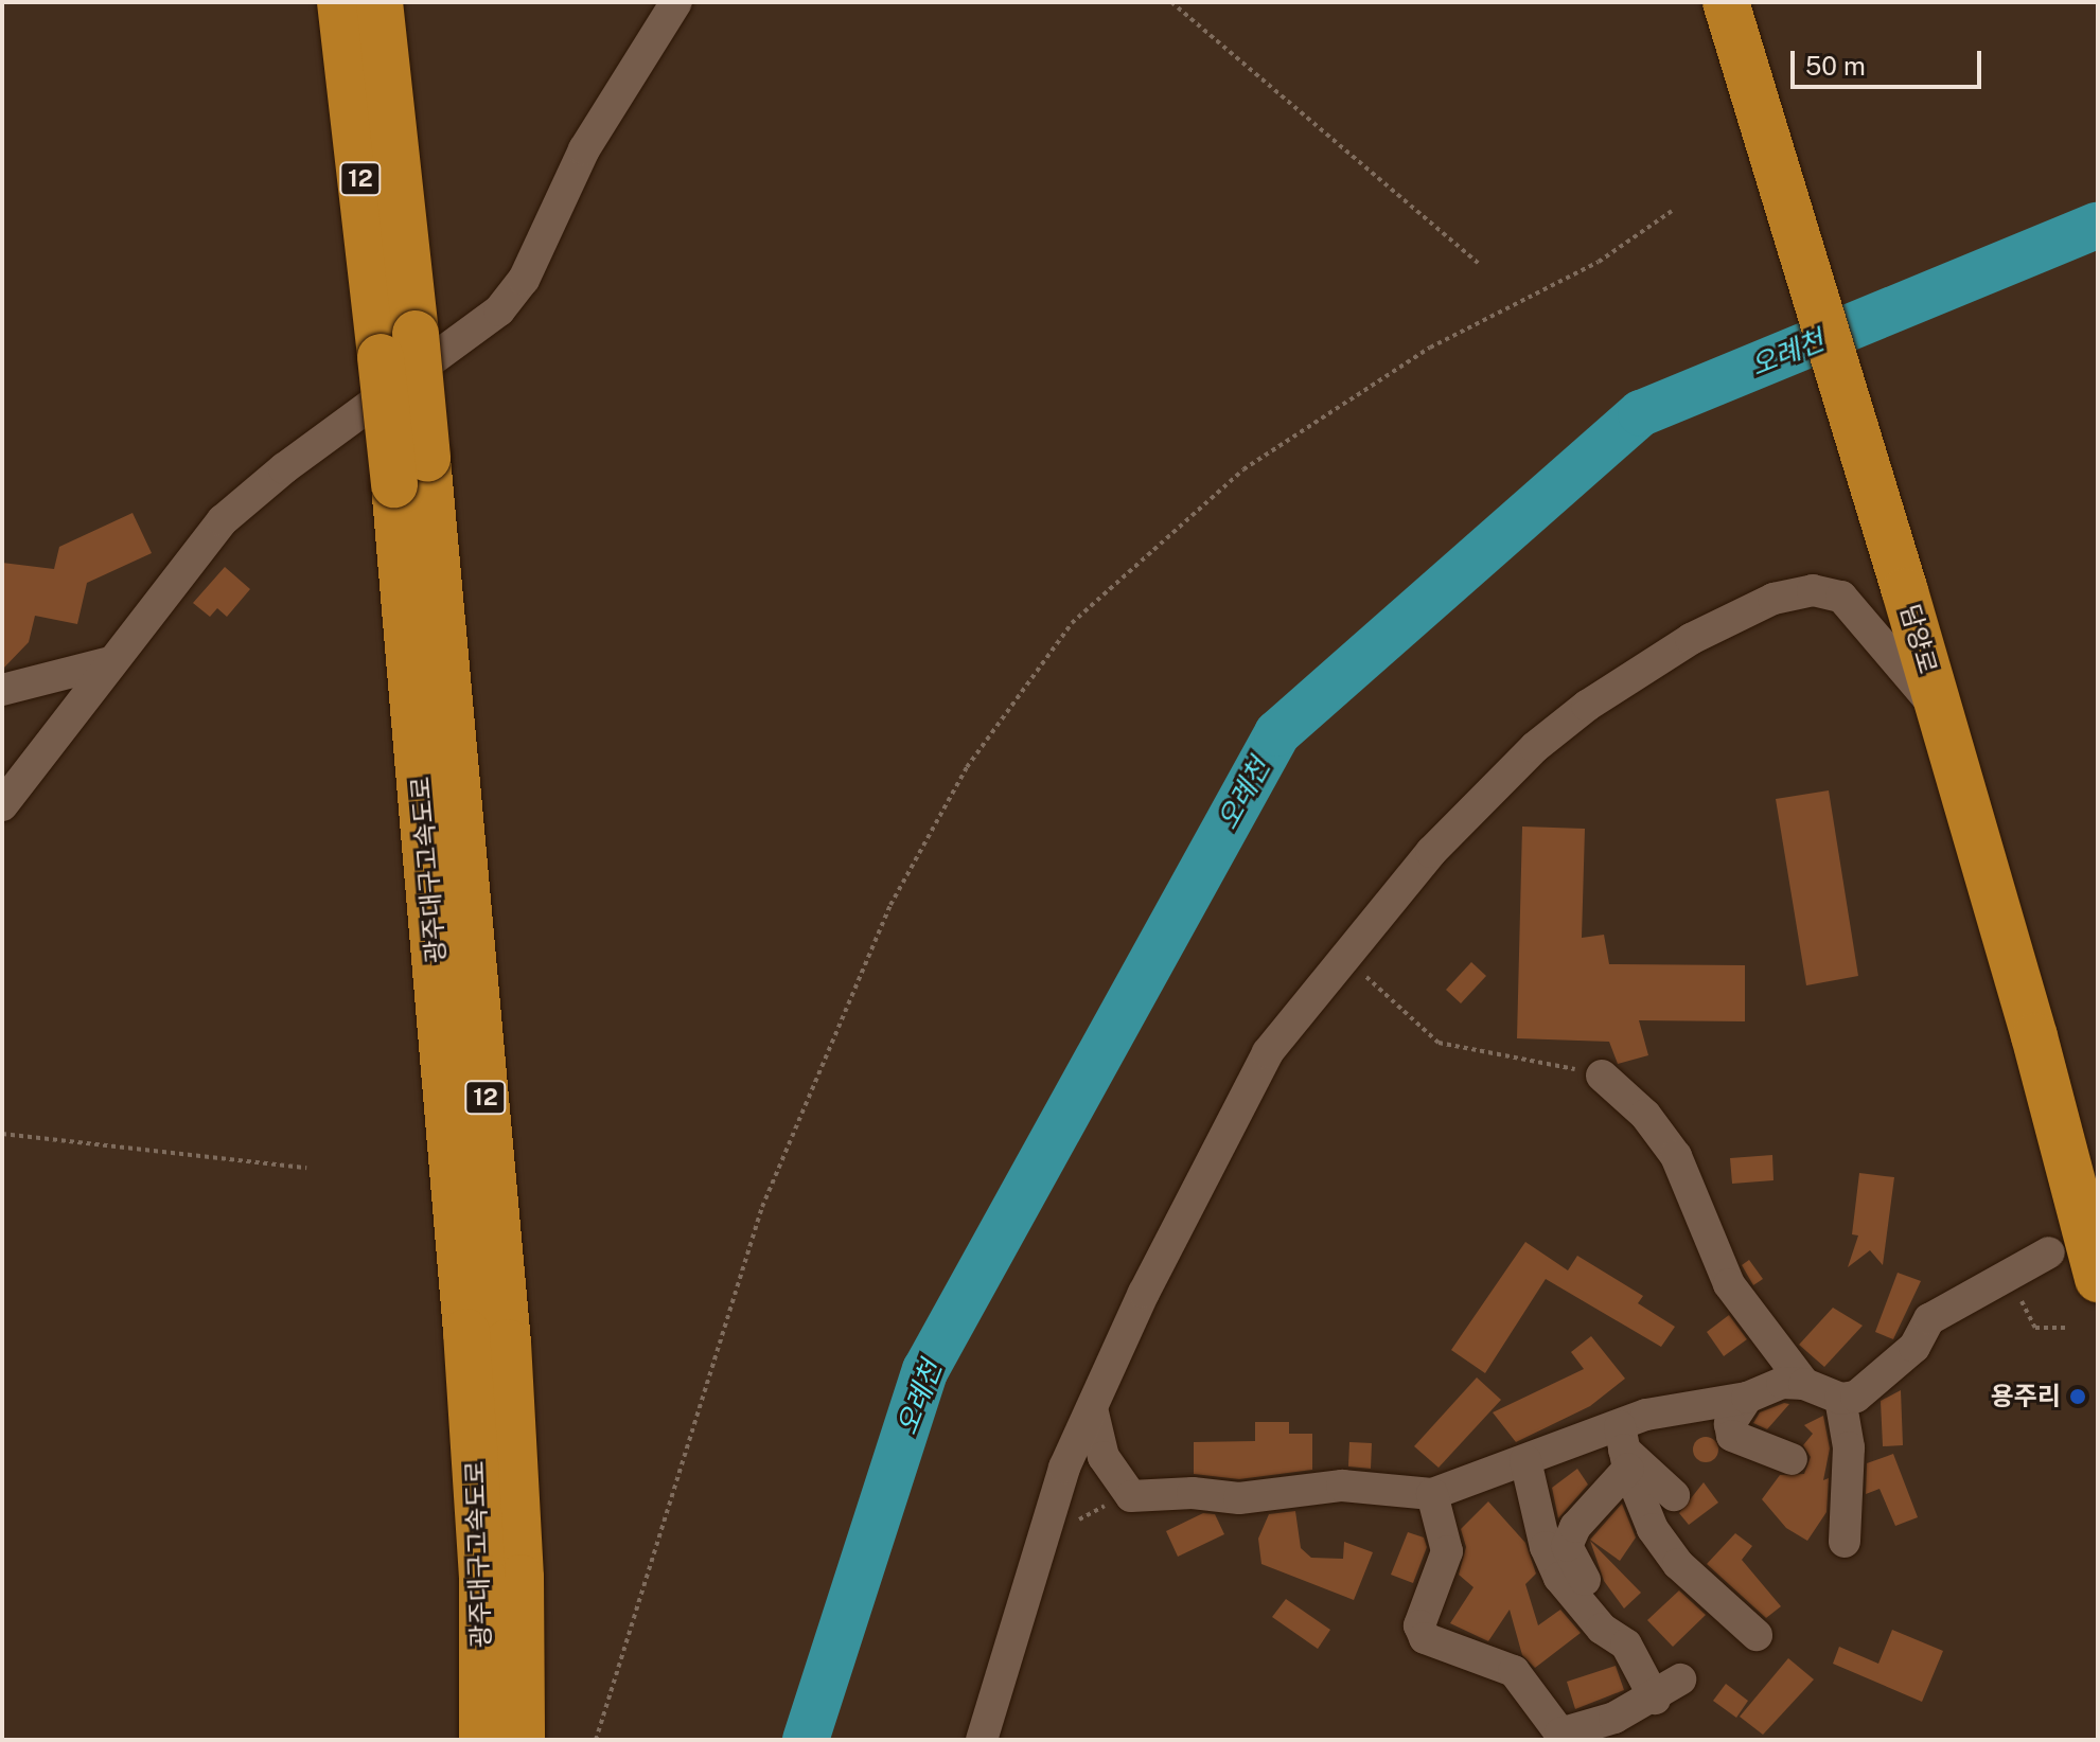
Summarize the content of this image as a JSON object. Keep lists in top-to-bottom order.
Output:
{
  "streets": {
    "highway": ["12", "담양로", "광주대구고속도로"]
  },
  "water": ["오례천"],
  "places": ["용주리"],
  "scale_bar": "50 m"
}
